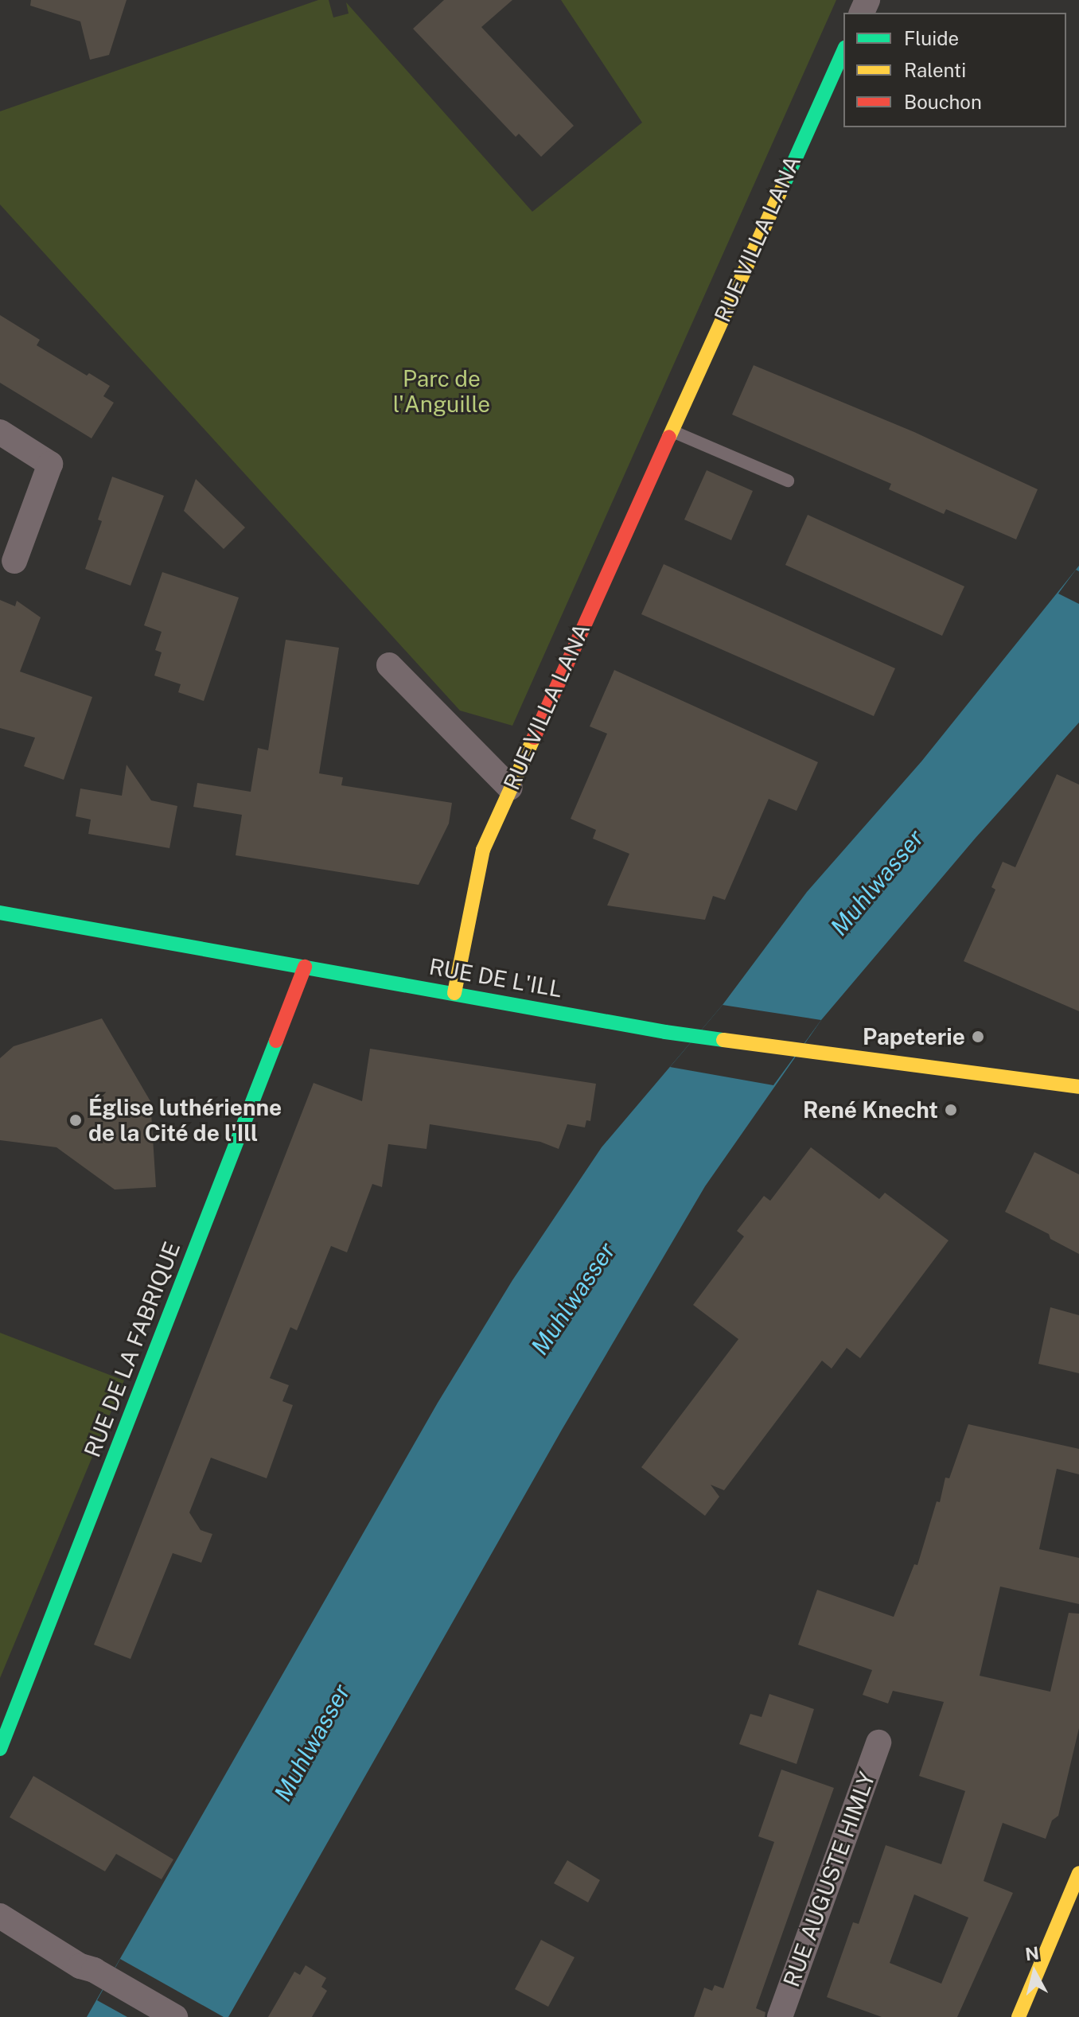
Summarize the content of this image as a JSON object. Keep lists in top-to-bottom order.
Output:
{
  "streets": {
    "street": [
      "RUE VILLA LANA",
      "RUE DE L'ILL",
      "RUE DE LA FABRIQUE",
      "RUE AUGUSTE HIMLY"
    ]
  },
  "crossings": [
    ["RUE VILLA LANA", "RUE DE L'ILL"],
    ["RUE DE L'ILL", "RUE DE LA FABRIQUE"]
  ],
  "water": ["Muhlwasser"],
  "parks": ["Parc de l'Anguille"],
  "places": ["Papeterie", "René Knecht", "Église luthérienne de la Cité de l'Ill"],
  "legend": ["Fluide", "Ralenti", "Bouchon"],
  "north": "top"
}
